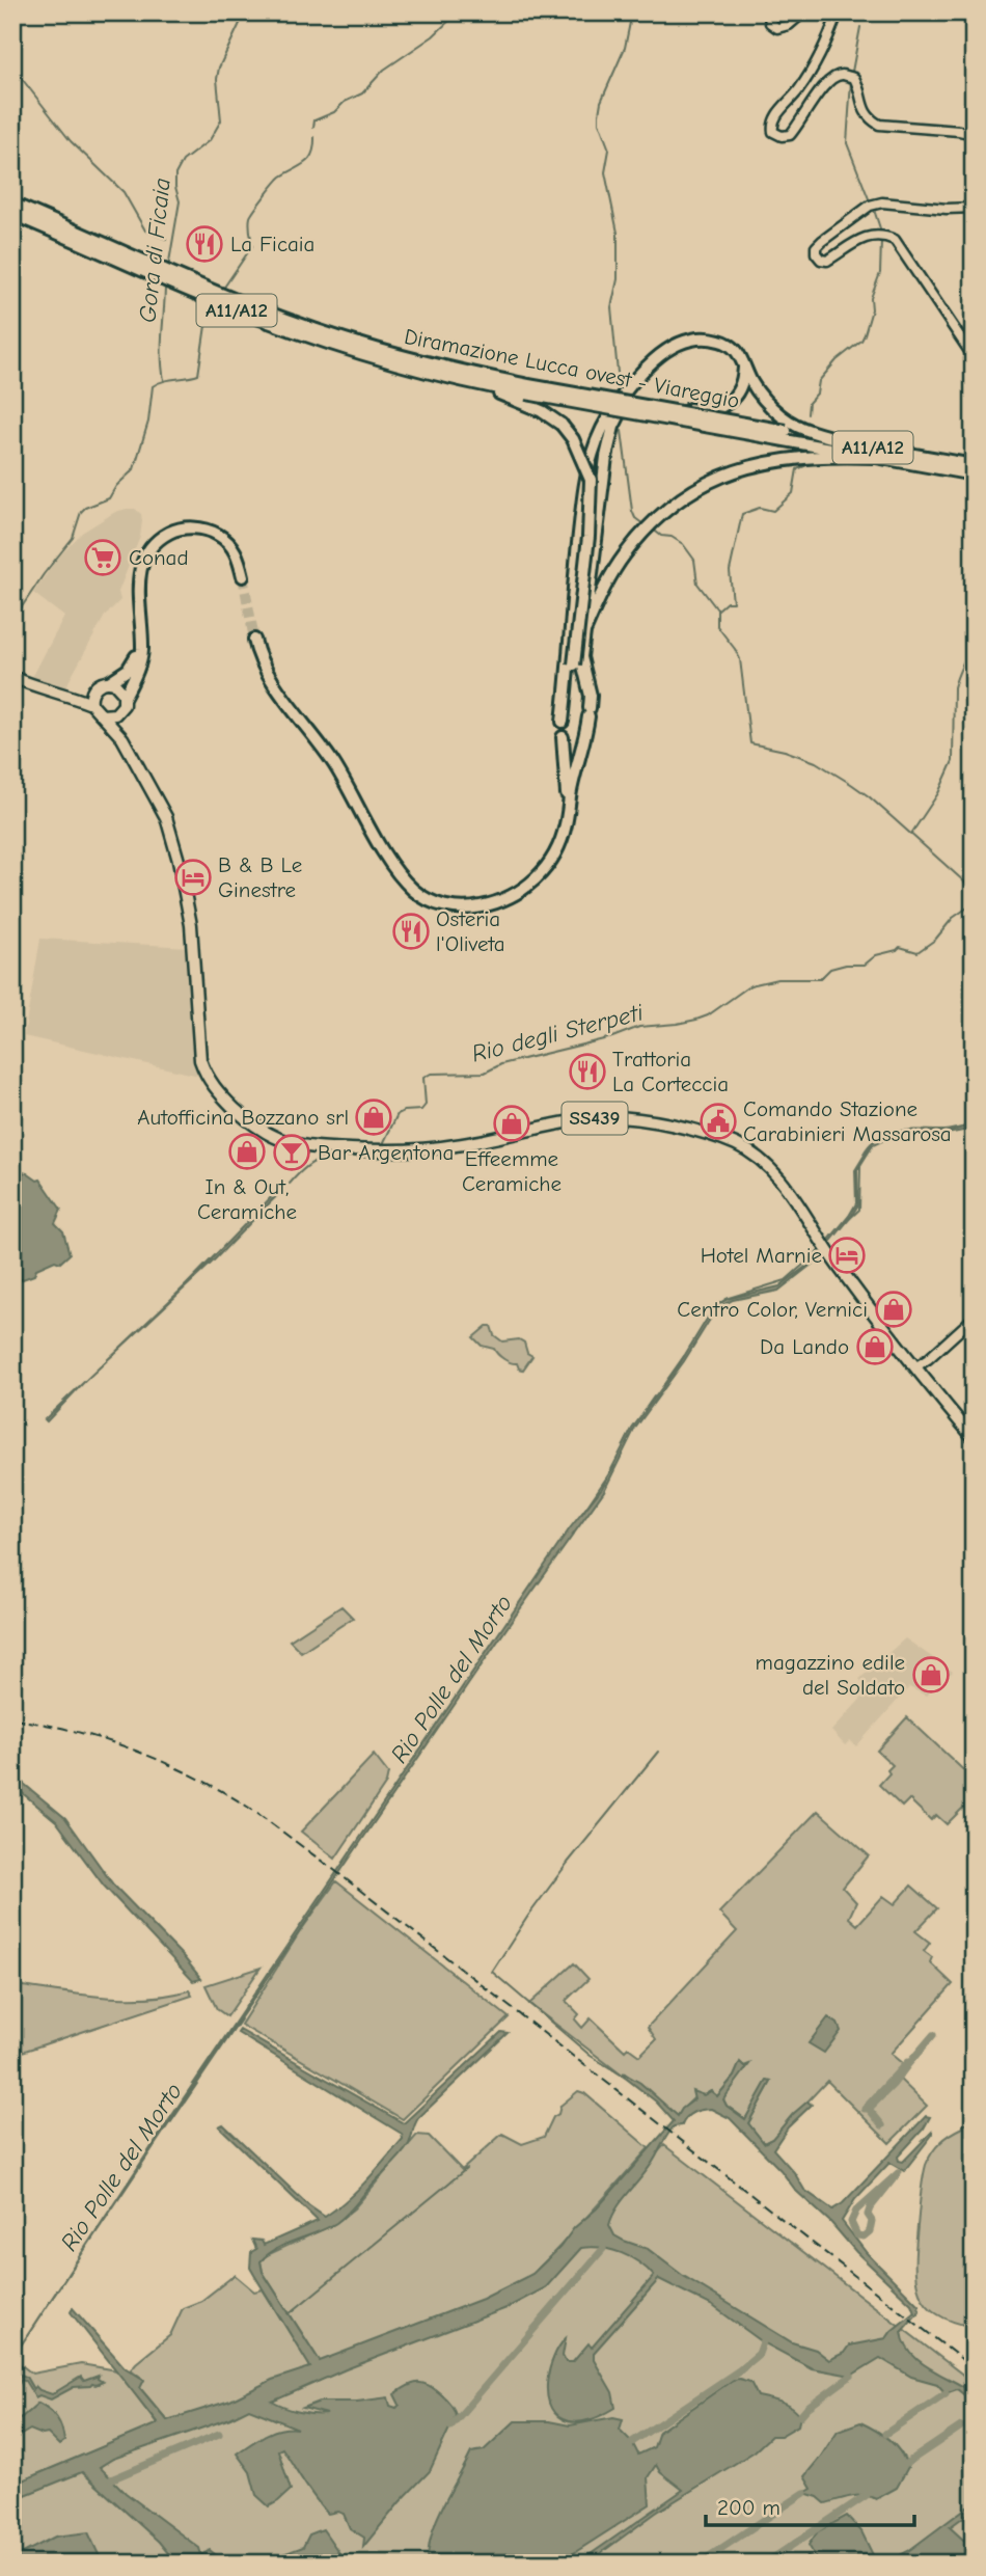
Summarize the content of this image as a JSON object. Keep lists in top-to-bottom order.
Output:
{
  "streets": {
    "highway": ["A11/A12", "Diramazione Lucca ovest - Viareggio"],
    "main road": ["SS439"]
  },
  "water": ["Gora di Ficaia", "Rio degli Sterpeti", "Rio Polle del Morto"],
  "places": {
    "restaurant": ["La Ficaia", "Osteria l'Oliveta", "Trattoria La Corteccia"],
    "supermarket": ["Conad"],
    "hotel": ["B & B Le Ginestre", "Hotel Marnie"],
    "shop": [
      "Autofficina Bozzano srl",
      "Effeemme Ceramiche",
      "In & Out, Ceramiche",
      "Centro Color, Vernici",
      "Da Lando",
      "magazzino edile del Soldato"
    ],
    "public building": ["Comando Stazione Carabinieri Massarosa"],
    "bar": ["Bar Argentona"]
  },
  "scale_bar": "200 m"
}
